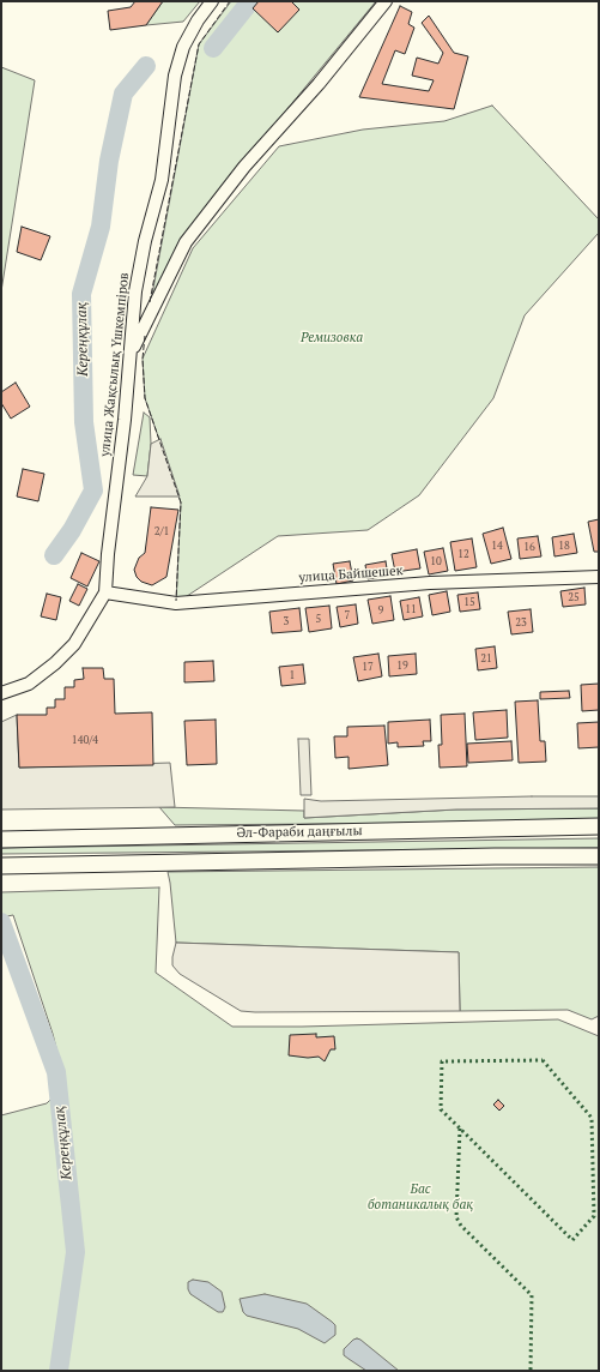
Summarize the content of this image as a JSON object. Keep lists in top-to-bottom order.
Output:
{
  "streets": {
    "main road": ["Әл-Фараби даңғылы"],
    "street": ["улица Жақсылық Үшкемпіров", "улица Байшешек"]
  },
  "crossings": [
    ["улица Жақсылық Үшкемпіров", "улица Байшешек"]
  ],
  "water": ["Кереңқұлақ"],
  "parks": ["Ремизовка", "Бас ботаникалық бақ"],
  "house_numbers": [
    "2/1",
    "14",
    "18",
    "16",
    "12",
    "10",
    "25",
    "15",
    "11",
    "9",
    "7",
    "5",
    "3",
    "23",
    "21",
    "19",
    "17",
    "1",
    "140/4"
  ]
}
